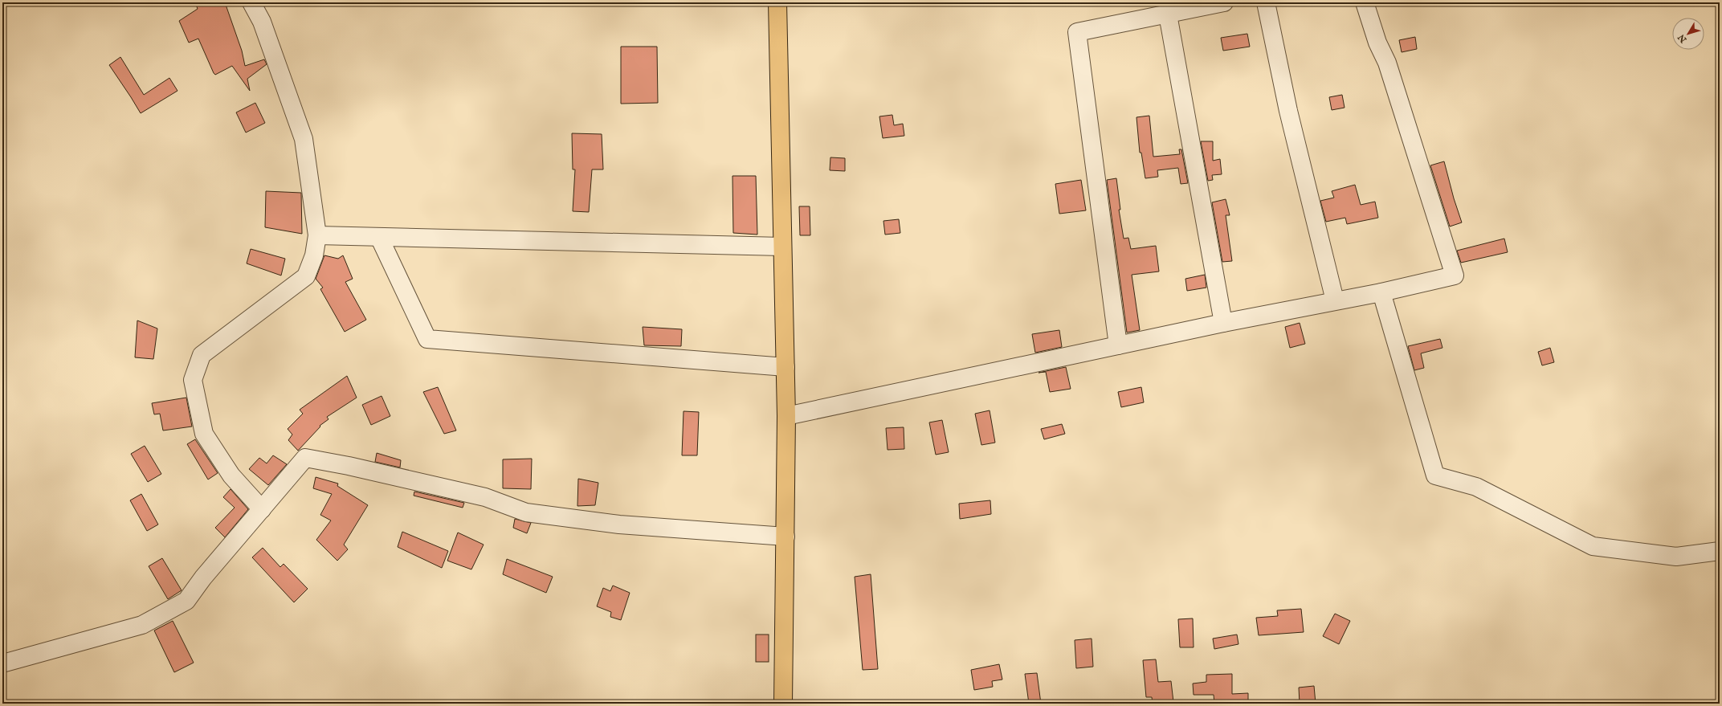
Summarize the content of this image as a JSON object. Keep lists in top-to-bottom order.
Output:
{
  "north": "bottom left"
}
